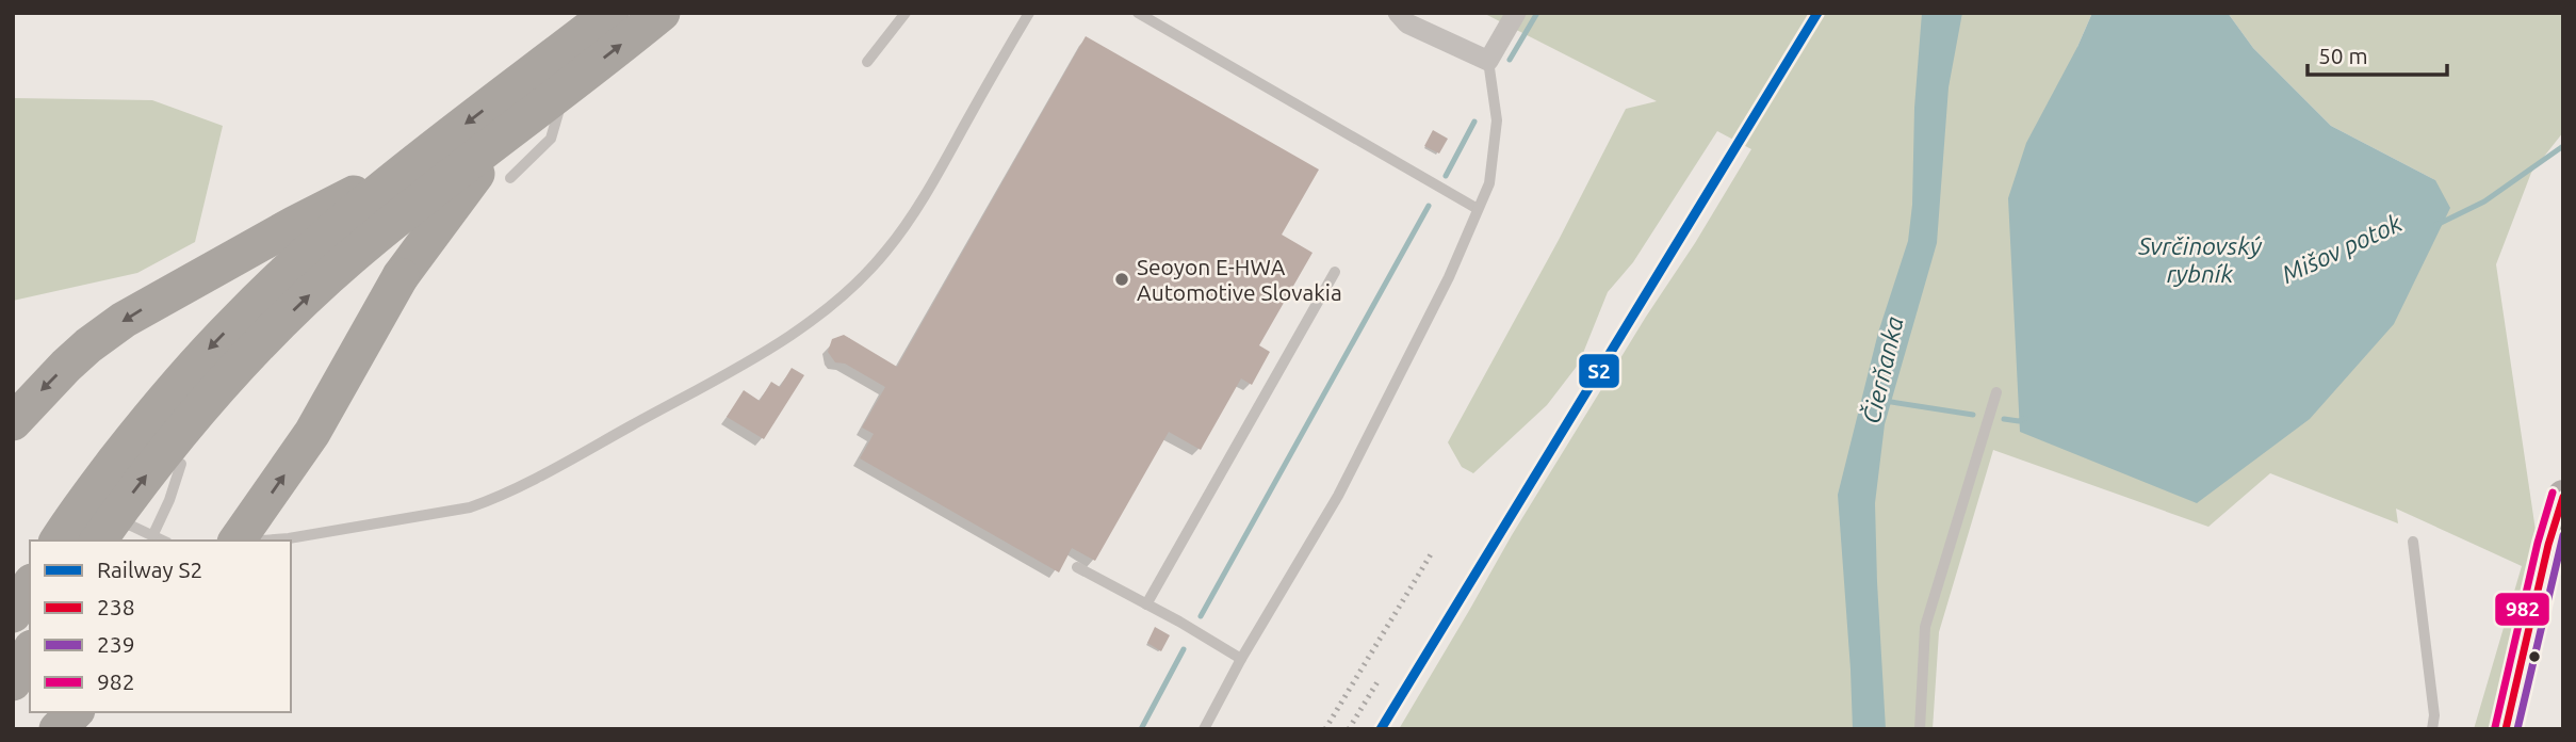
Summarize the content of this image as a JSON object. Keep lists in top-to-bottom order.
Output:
{
  "water": ["Svrčinovský rybník", "Mišov potok", "Čierňanka"],
  "places": ["Seoyon E-HWA Automotive Slovakia"],
  "lines": [
    "rail line S2",
    "transit line 982",
    "transit line 238",
    "transit line 239"
  ],
  "legend": [
    "Railway S2",
    "238",
    "239",
    "982"
  ],
  "scale_bar": "50 m"
}
